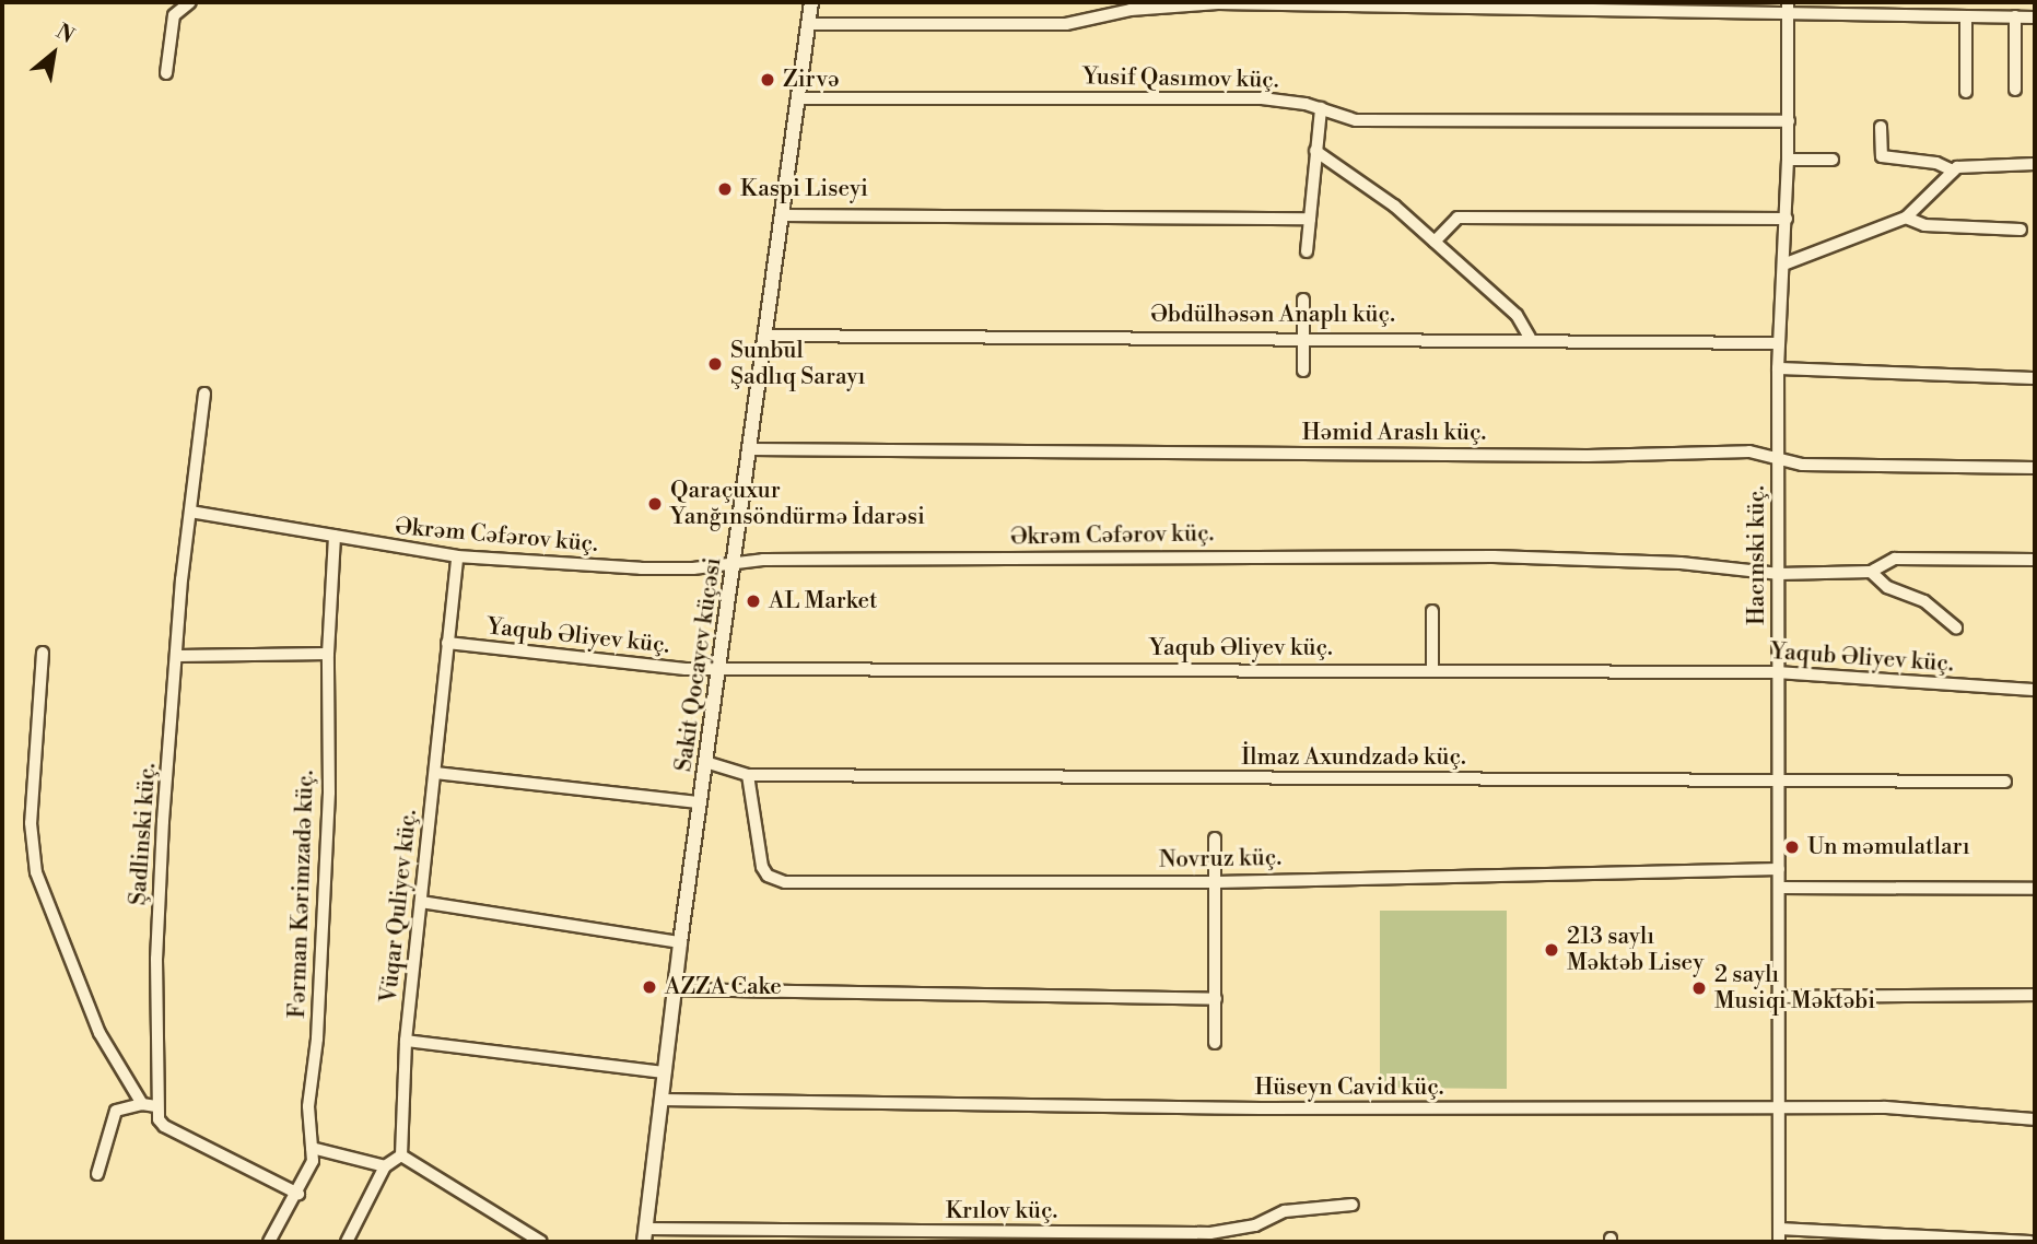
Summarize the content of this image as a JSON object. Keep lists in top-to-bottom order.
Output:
{
  "streets": {
    "street": [
      "Yusif Qasımov küç.",
      "Əbdülhəsən Anaplı küç.",
      "Həmid Araslı küç.",
      "Əkrəm Cəfərov küç.",
      "Hacınski küç.",
      "Yaqub Əliyev küç.",
      "Sakit Qocayev küçəsi",
      "İlmaz Axundzadə küç.",
      "Şadlinski küç.",
      "Novruz küç.",
      "Fərman Kərimzadə küç.",
      "Vüqar Quliyev küç.",
      "Hüseyn Cavid küç.",
      "Krılov küç."
    ]
  },
  "crossings": [
    ["Yusif Qasımov küç.", "Hacınski küç."],
    ["Yusif Qasımov küç.", "Sakit Qocayev küçəsi"],
    ["Əbdülhəsən Anaplı küç.", "Hacınski küç."],
    ["Əbdülhəsən Anaplı küç.", "Sakit Qocayev küçəsi"],
    ["Həmid Araslı küç.", "Hacınski küç."],
    ["Həmid Araslı küç.", "Sakit Qocayev küçəsi"],
    ["Əkrəm Cəfərov küç.", "Hacınski küç."],
    ["Əkrəm Cəfərov küç.", "Sakit Qocayev küçəsi"],
    ["Əkrəm Cəfərov küç.", "Şadlinski küç."],
    ["Əkrəm Cəfərov küç.", "Fərman Kərimzadə küç."],
    ["Əkrəm Cəfərov küç.", "Vüqar Quliyev küç."],
    ["Hacınski küç.", "Yaqub Əliyev küç."],
    ["Hacınski küç.", "İlmaz Axundzadə küç."],
    ["Hacınski küç.", "Novruz küç."],
    ["Hacınski küç.", "Hüseyn Cavid küç."],
    ["Yaqub Əliyev küç.", "Sakit Qocayev küçəsi"],
    ["Yaqub Əliyev küç.", "Vüqar Quliyev küç."],
    ["Sakit Qocayev küçəsi", "İlmaz Axundzadə küç."],
    ["Sakit Qocayev küçəsi", "Hüseyn Cavid küç."],
    ["Sakit Qocayev küçəsi", "Krılov küç."],
    ["İlmaz Axundzadə küç.", "Novruz küç."]
  ],
  "places": [
    "Zirvə",
    "Kaspi Liseyi",
    "Sunbul Şadlıq Sarayı",
    "Qaraçuxur Yanğınsöndürmə İdarəsi",
    "AL Market",
    "Un məmulatları",
    "213 saylı Məktəb Lisey",
    "AZZA Cake",
    "2 saylı Musiqi Məktəbi"
  ],
  "north": "top right"
}
